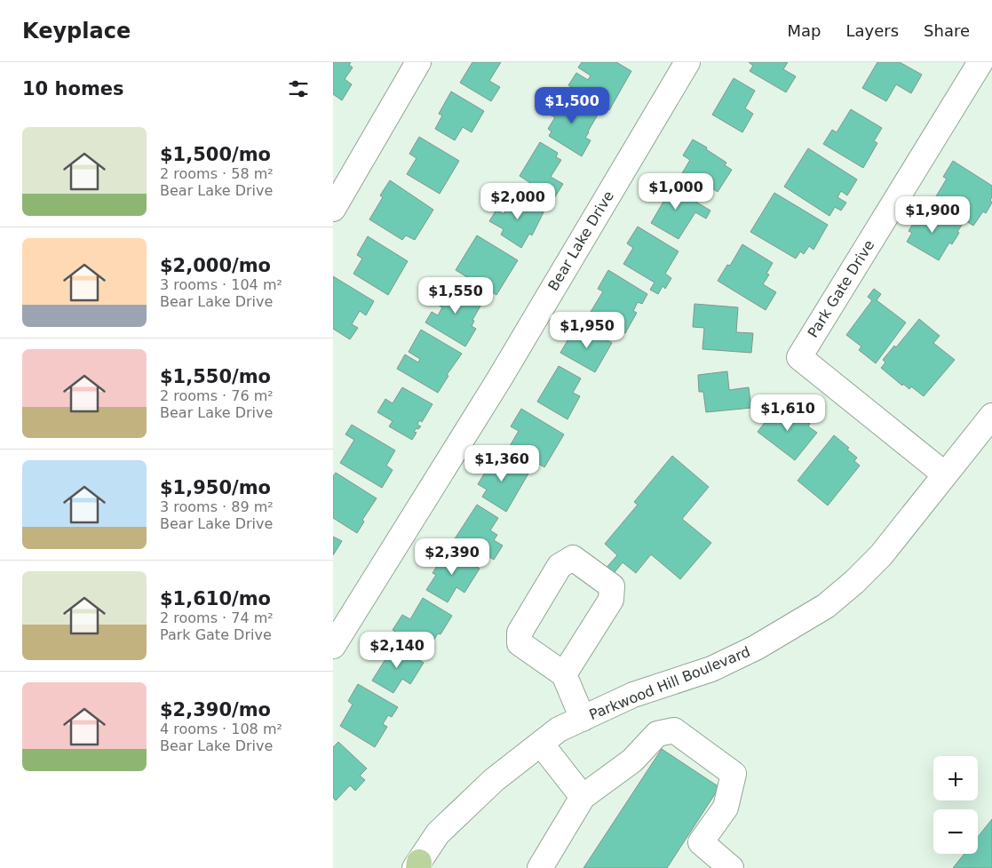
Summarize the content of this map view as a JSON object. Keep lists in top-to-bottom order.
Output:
{
  "streets": {
    "street": ["Bear Lake Drive", "Park Gate Drive", "Parkwood Hill Boulevard"]
  },
  "crossings": [
    ["Park Gate Drive", "Parkwood Hill Boulevard"]
  ],
  "page": {
    "header": "Keyplace",
    "nav": ["Map", "Layers", "Share"],
    "heading": "10 homes",
    "price": [
      "$1,500",
      "$1,000",
      "$2,000",
      "$1,900",
      "$1,550",
      "$1,950",
      "$1,610",
      "$1,360",
      "$2,390",
      "$2,140"
    ],
    "list": [
      {
        "name": "$1,500/mo",
        "note": "2 rooms · 58 m² · Bear Lake Drive"
      },
      {
        "name": "$2,000/mo",
        "note": "3 rooms · 104 m² · Bear Lake Drive"
      },
      {
        "name": "$1,550/mo",
        "note": "2 rooms · 76 m² · Bear Lake Drive"
      },
      {
        "name": "$1,950/mo",
        "note": "3 rooms · 89 m² · Bear Lake Drive"
      },
      {
        "name": "$1,610/mo",
        "note": "2 rooms · 74 m² · Park Gate Drive"
      },
      {
        "name": "$2,390/mo",
        "note": "4 rooms · 108 m² · Bear Lake Drive"
      }
    ],
    "map_buttons": ["+", "−"]
  }
}
